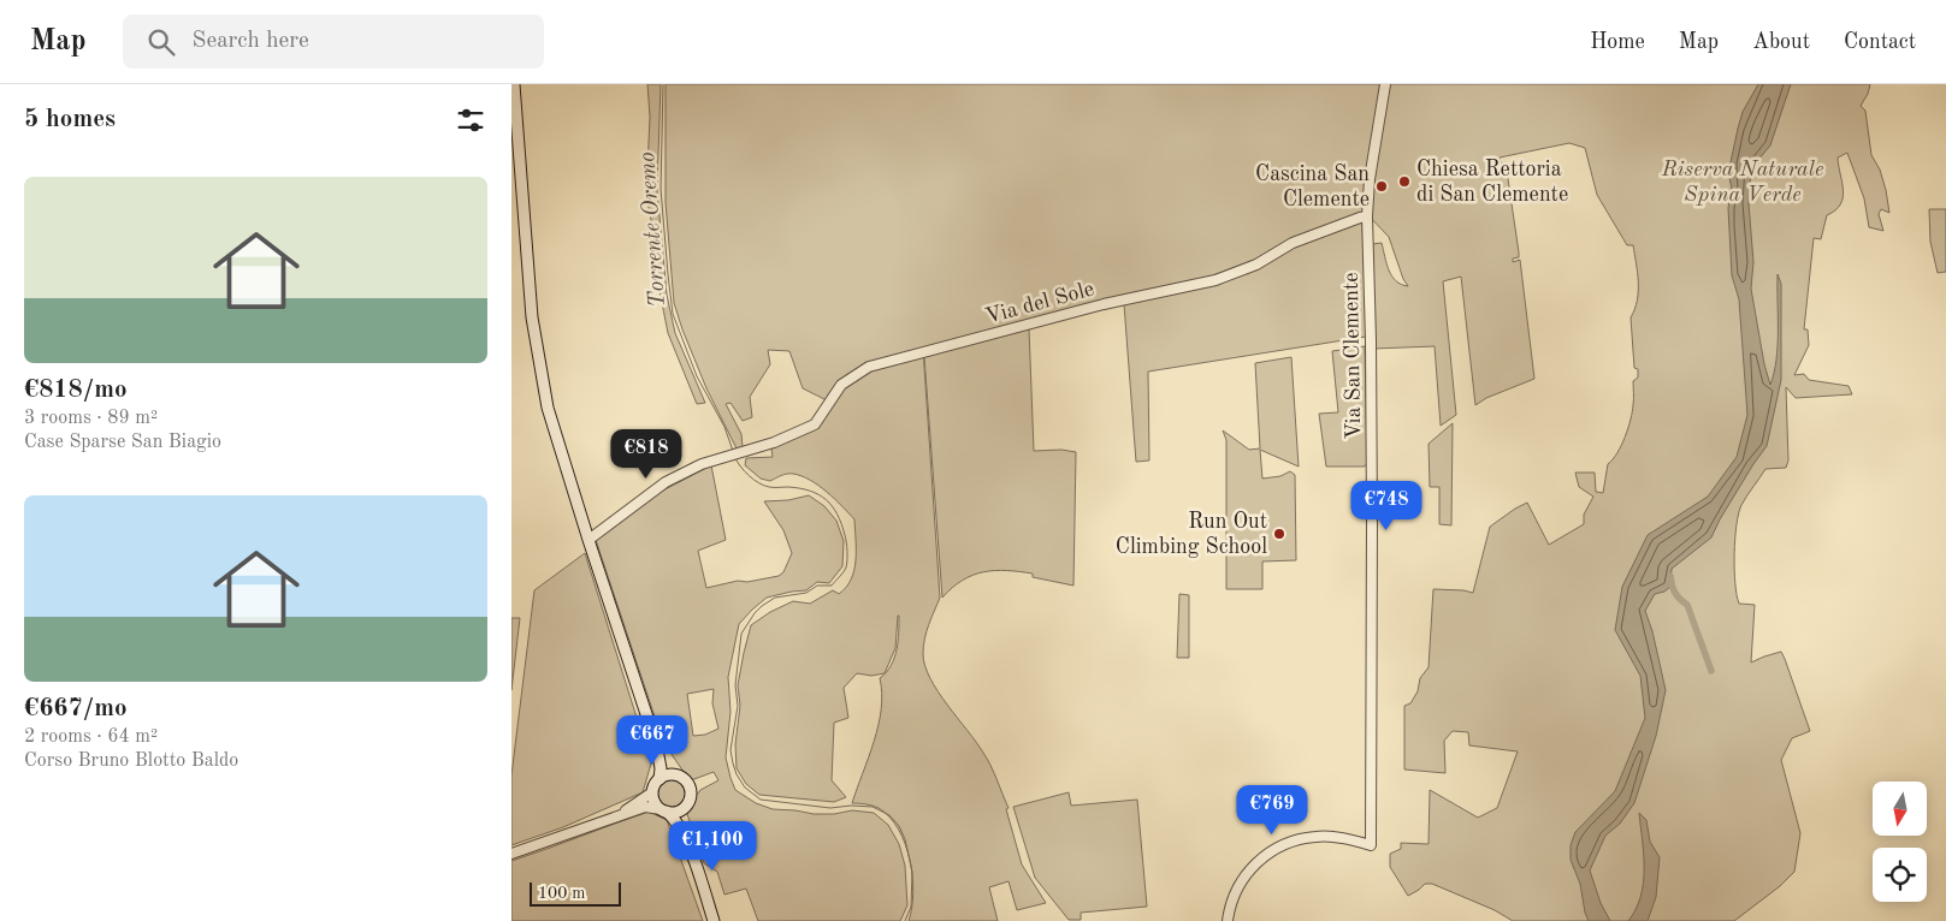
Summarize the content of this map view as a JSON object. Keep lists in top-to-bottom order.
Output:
{
  "streets": {
    "street": ["Via del Sole", "Via San Clemente"]
  },
  "crossings": [
    ["Via del Sole", "Via San Clemente"]
  ],
  "water": ["Torrente Oremo"],
  "parks": ["Riserva Naturale Spina Verde"],
  "places": ["Chiesa Rettoria di San Clemente", "Cascina San Clemente", "Run Out Climbing School"],
  "scale_bar": "100 m",
  "north": "bottom",
  "page": {
    "header": "Map",
    "search": "Search here",
    "nav": [
      "Home",
      "Map",
      "About",
      "Contact"
    ],
    "heading": "5 homes",
    "list": [
      {
        "name": "€818/mo",
        "note": "3 rooms · 89 m² · Case Sparse San Biagio"
      },
      {
        "name": "€667/mo",
        "note": "2 rooms · 64 m² · Corso Bruno Blotto Baldo"
      }
    ],
    "price": [
      "€818",
      "€748",
      "€667",
      "€769",
      "€1,100"
    ],
    "scale": "100 m"
  }
}
